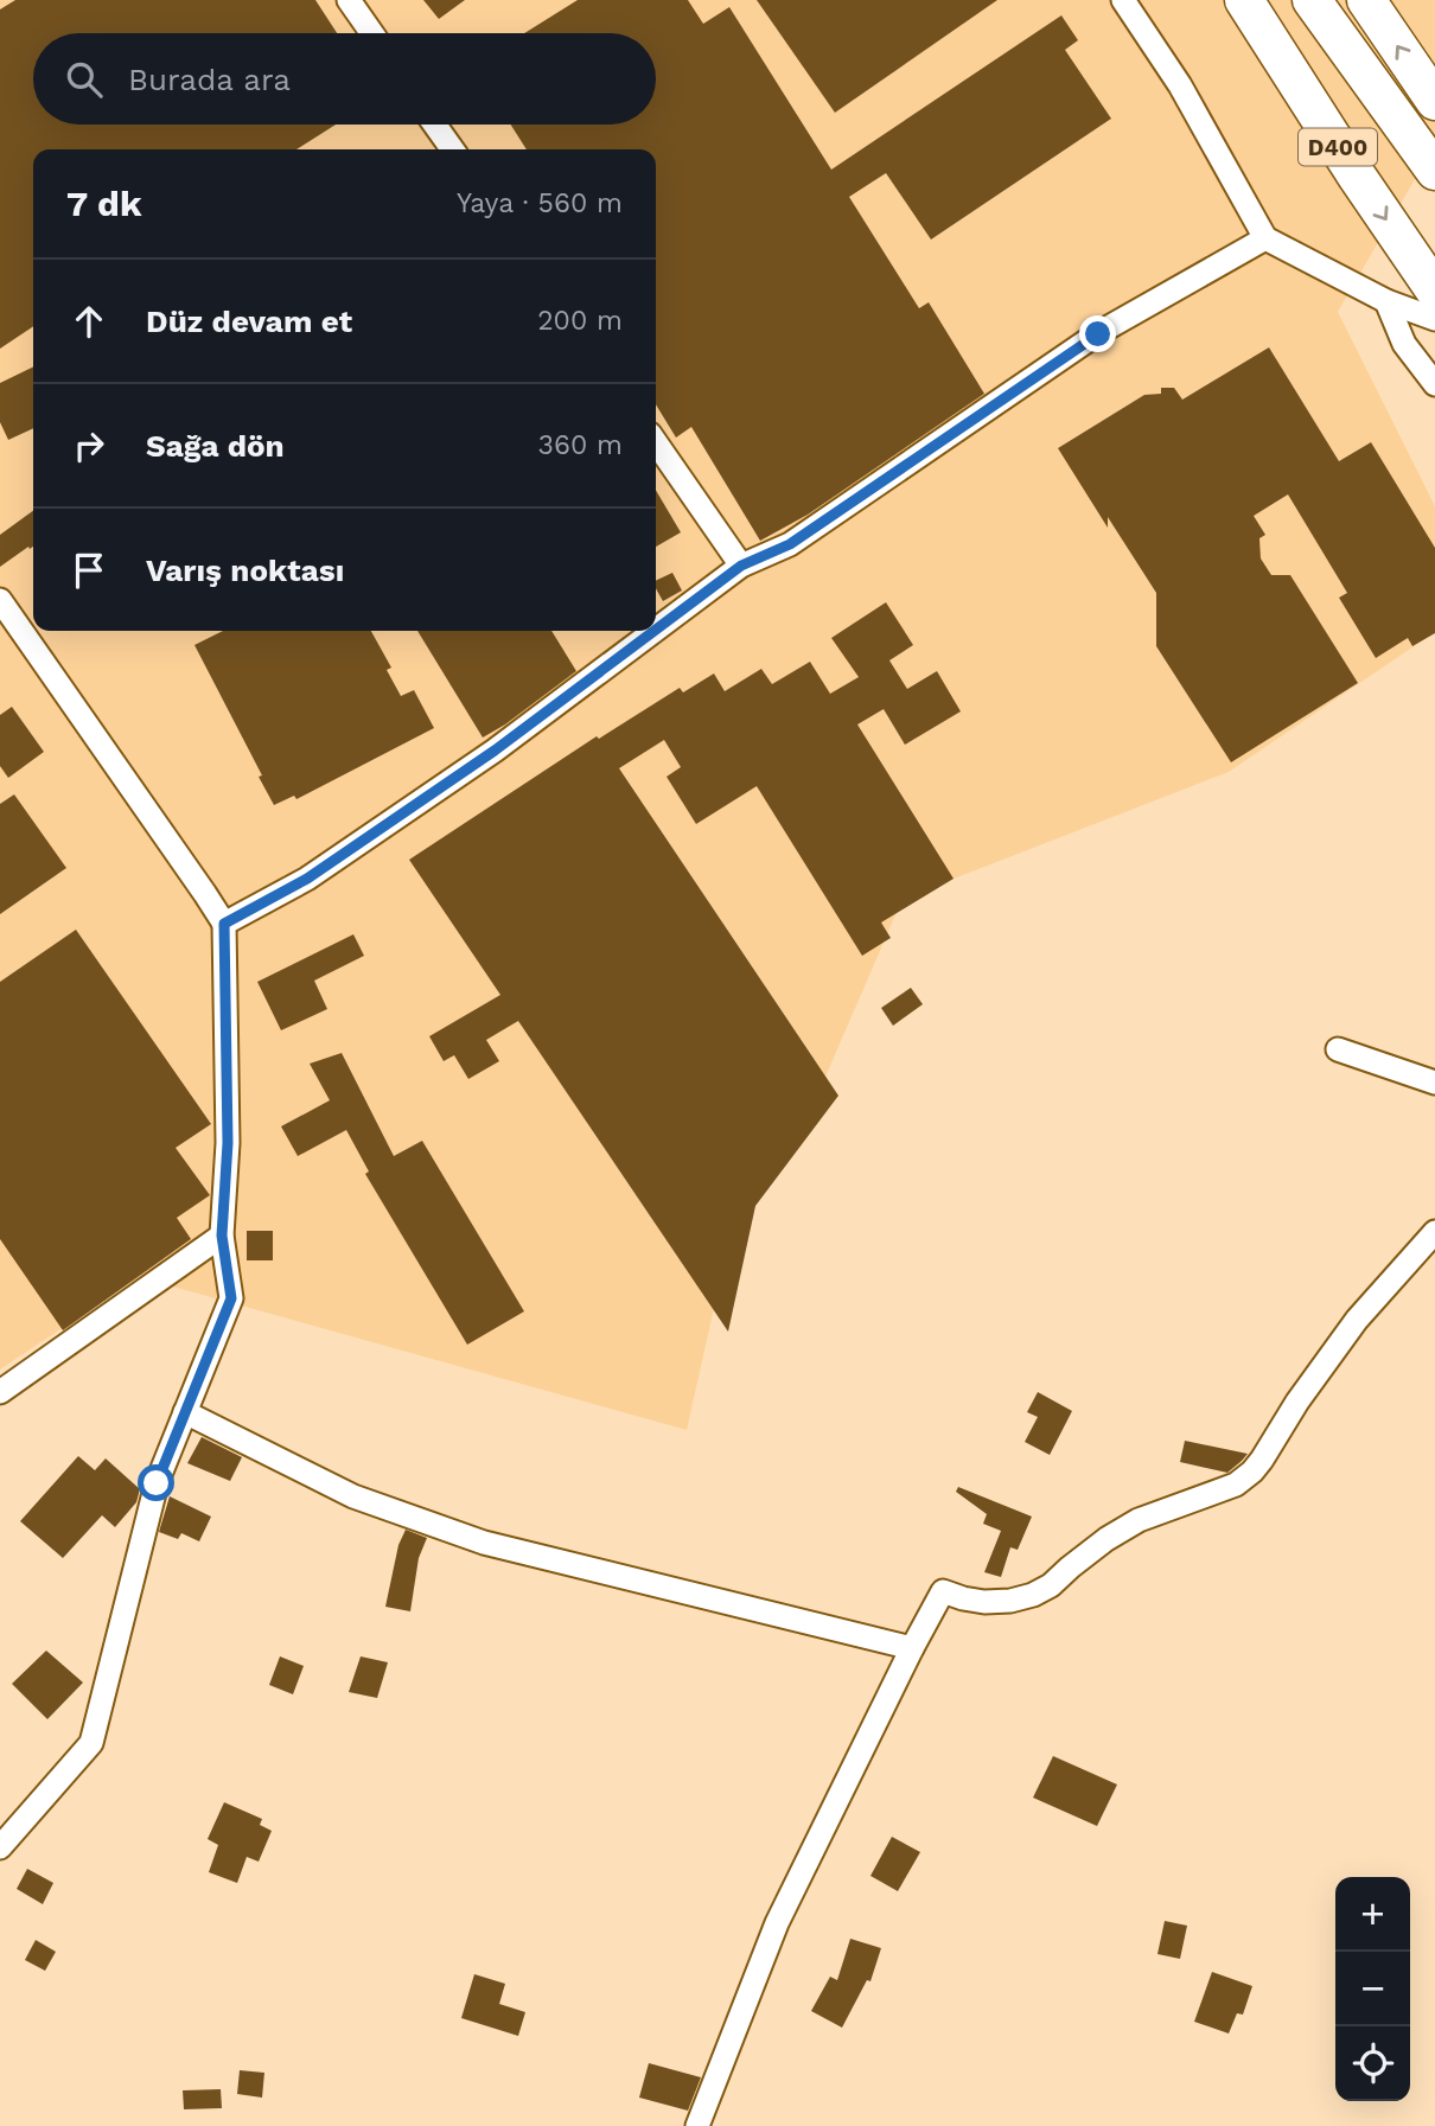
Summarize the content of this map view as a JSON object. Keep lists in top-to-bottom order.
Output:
{
  "streets": {
    "highway": ["D400"]
  },
  "page": {
    "search": "Burada ara",
    "heading": ["7 dk", "Yaya · 560 m"],
    "list": [
      ["Düz devam et", "200 m"],
      ["Sağa dön", "360 m"],
      "Varış noktası"
    ],
    "map_buttons": ["+", "−"]
  }
}
